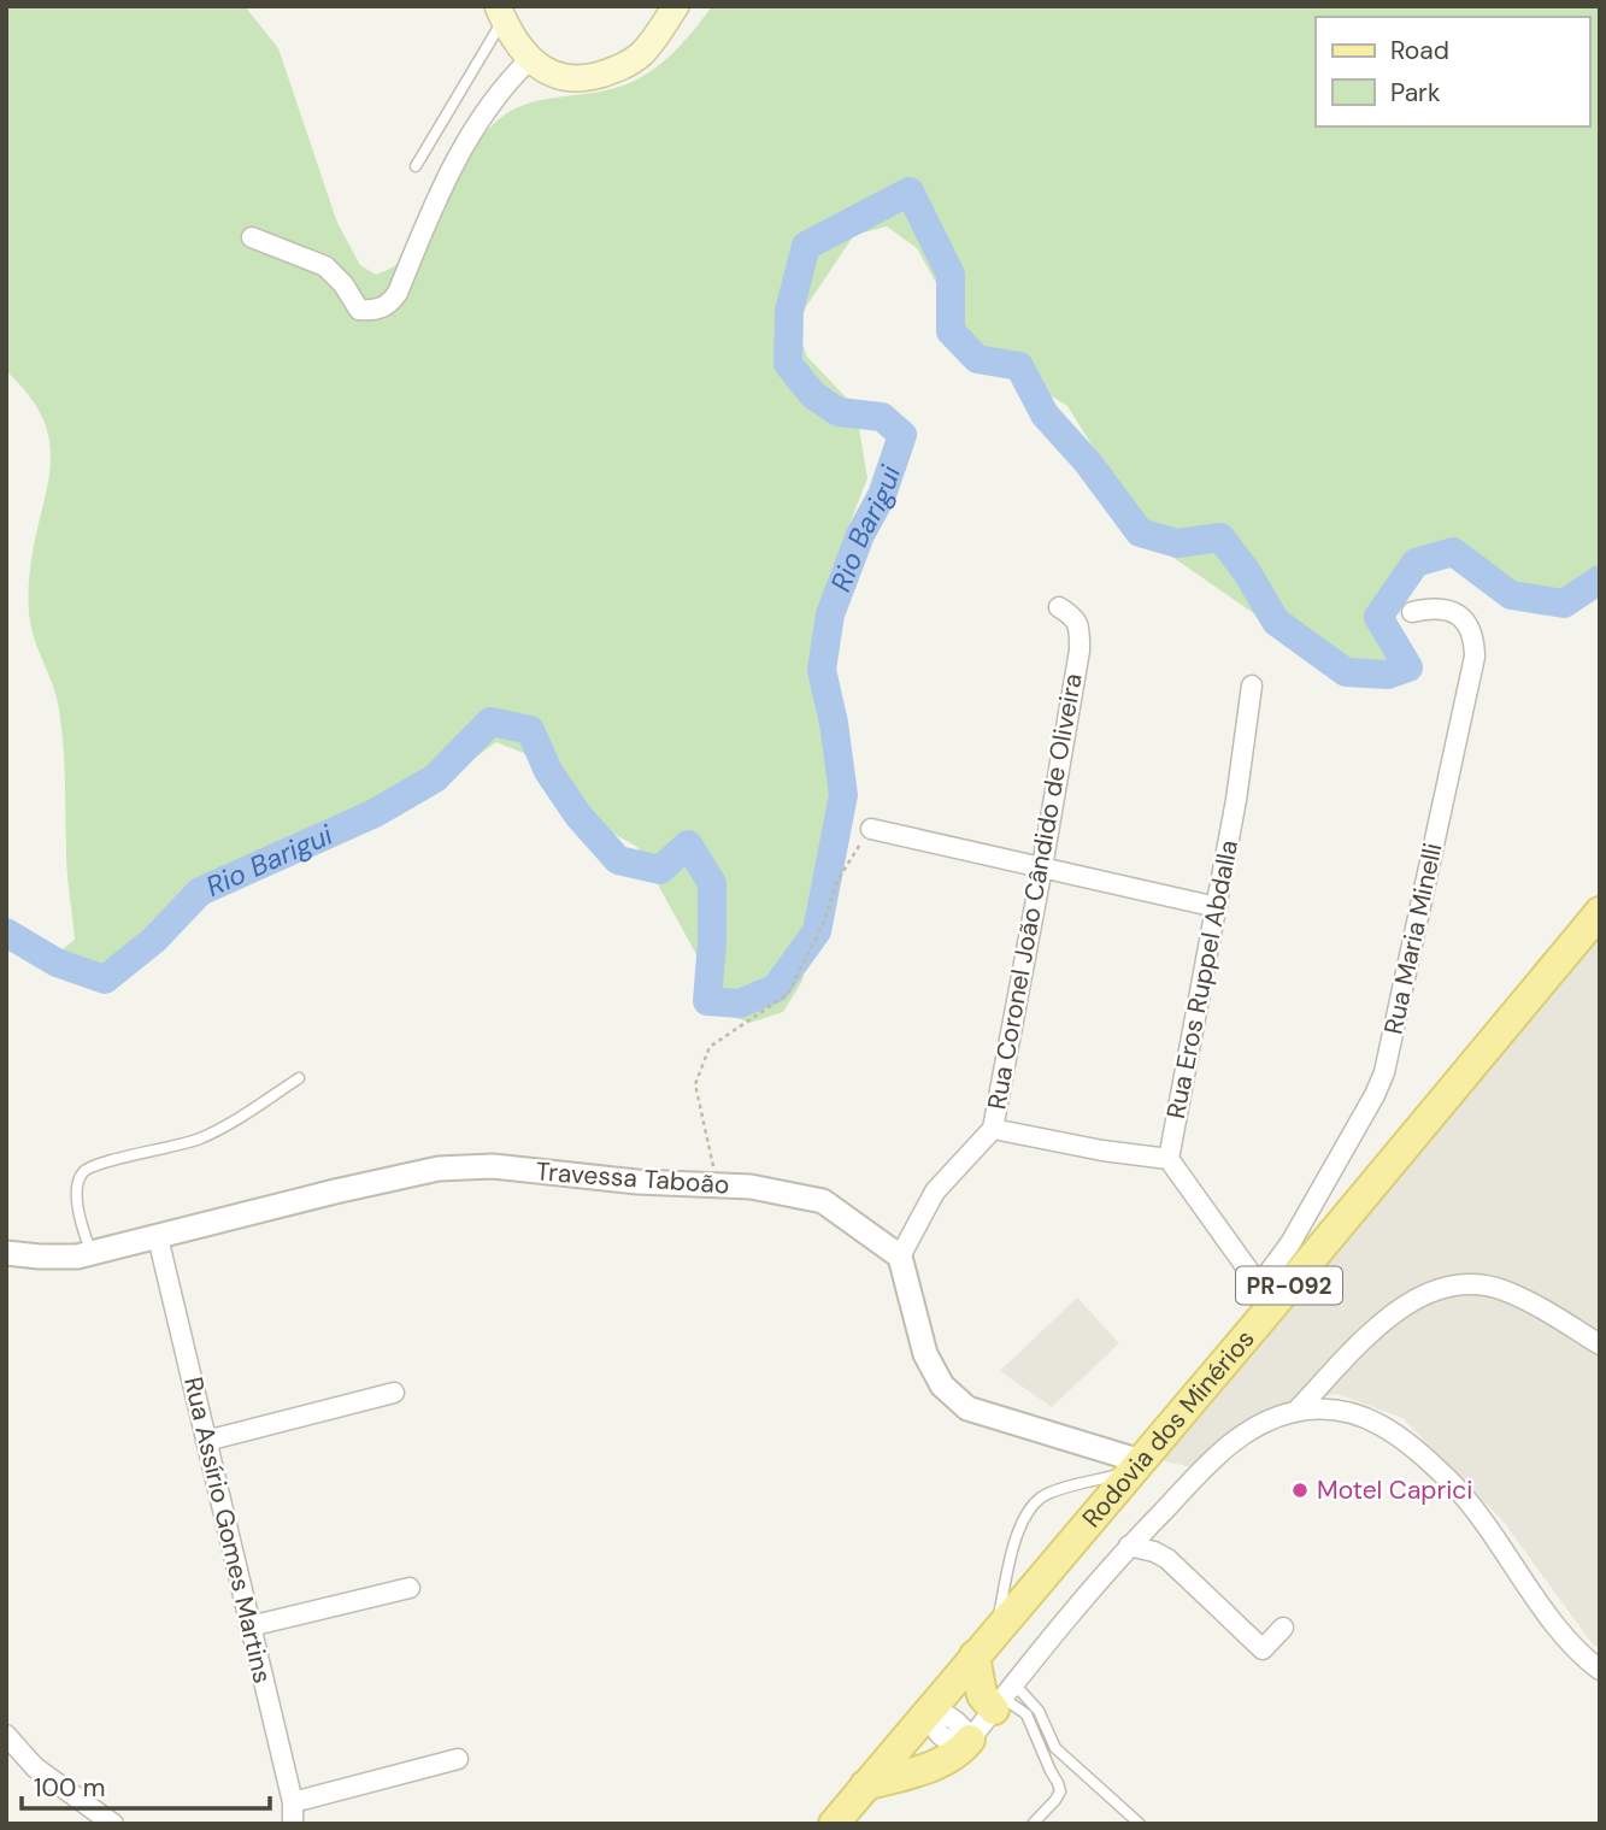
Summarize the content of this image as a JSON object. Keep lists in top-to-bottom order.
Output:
{
  "streets": {
    "main road": ["PR-092", "Rodovia dos Minérios"],
    "street": [
      "Rua Coronel João Cândido de Oliveira",
      "Rua Maria Minelli",
      "Rua Eros Ruppel Abdalla",
      "Travessa Taboão",
      "Rua Assírio Gomes Martins"
    ]
  },
  "crossings": [
    ["Rua Coronel João Cândido de Oliveira", "Travessa Taboão"],
    ["Rua Maria Minelli", "Rodovia dos Minérios"],
    ["Travessa Taboão", "Rua Assírio Gomes Martins"]
  ],
  "water": ["Rio Barigui"],
  "places": ["Motel Caprici"],
  "legend": ["Road", "Park"],
  "scale_bar": "100 m"
}
